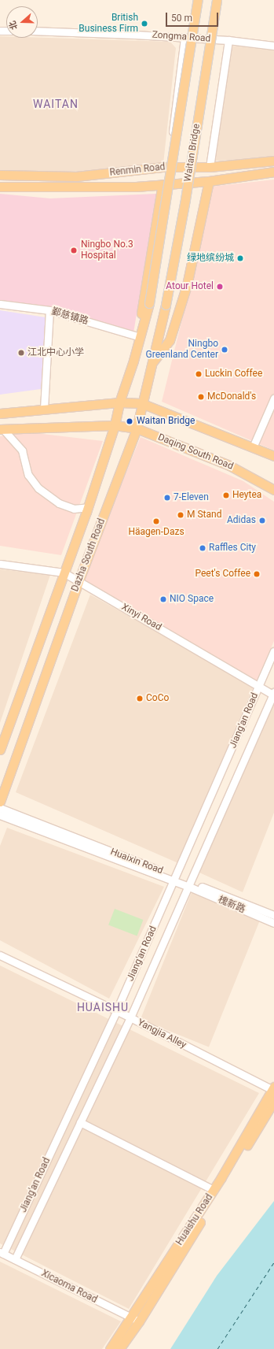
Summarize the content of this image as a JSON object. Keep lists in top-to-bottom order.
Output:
{
  "streets": {
    "main road": [
      "Waitan Bridge",
      "Renmin Road",
      "Daqing South Road",
      "Dazha South Road",
      "Huaishu Road"
    ],
    "street": [
      "Zongma Road",
      "鄞慈镇路",
      "Xinyi Road",
      "Jiang'an Road",
      "Huaixin Road",
      "槐新路",
      "Yangjia Alley",
      "Xicaoma Road"
    ]
  },
  "crossings": [
    ["Waitan Bridge", "Dazha South Road"],
    ["Daqing South Road", "Dazha South Road"],
    ["Dazha South Road", "Xinyi Road"],
    ["Xinyi Road", "Jiang'an Road"],
    ["Jiang'an Road", "Huaixin Road"],
    ["Jiang'an Road", "槐新路"],
    ["Jiang'an Road", "Yangjia Alley"],
    ["Jiang'an Road", "Xicaoma Road"],
    ["Huaixin Road", "槐新路"],
    ["Yangjia Alley", "Huaishu Road"],
    ["Huaishu Road", "Xicaoma Road"]
  ],
  "districts": ["WAITAN", "HUAISHU"],
  "places": [
    "British Business Firm",
    "Ningbo No.3 Hospital",
    "绿地缤纷城",
    "Atour Hotel",
    "Ningbo Greenland Center",
    "江北中心小学",
    "Luckin Coffee",
    "McDonald's",
    "Waitan Bridge",
    "Heytea",
    "7-Eleven",
    "M Stand",
    "Adidas",
    "Häagen-Dazs",
    "Raffles City",
    "Peet's Coffee",
    "NIO Space",
    "CoCo"
  ],
  "scale_bar": "50 m",
  "north": "left"
}
